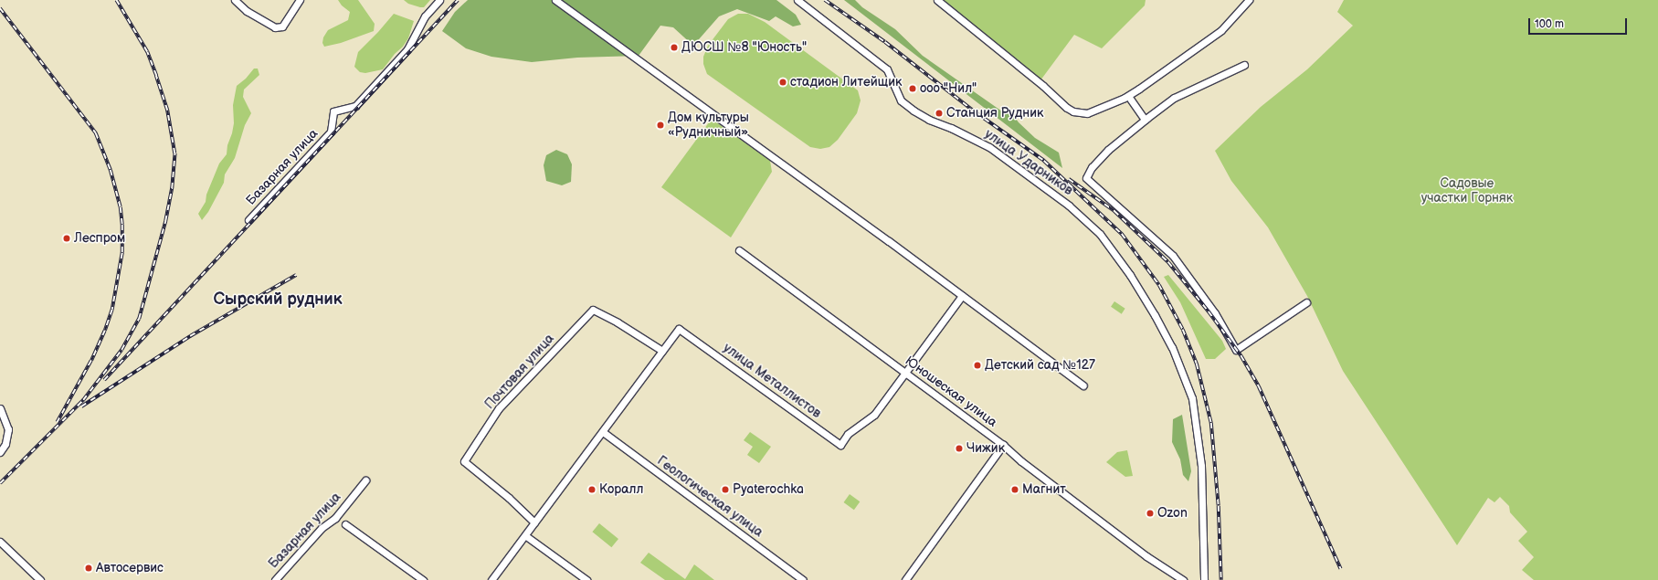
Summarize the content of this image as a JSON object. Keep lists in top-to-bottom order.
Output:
{
  "streets": {
    "street": [
      "улица Ударников",
      "Базарная улица",
      "Почтовая улица",
      "улица Металлистов",
      "Юношеская улица",
      "Геологическая улица"
    ]
  },
  "crossings": [
    ["Почтовая улица", "улица Металлистов"],
    ["улица Металлистов", "Юношеская улица"]
  ],
  "districts": ["Сырский рудник"],
  "parks": ["Садовые участки Горняк"],
  "places": [
    "ДЮСШ №8 \"Юность\"",
    "стадион Литейщик",
    "ооо \"Нил\"",
    "Станция Рудник",
    "Дом культуры «Рудничный»",
    "Леспром",
    "Детский сад №127",
    "Чижик",
    "Коралл",
    "Pyaterochka",
    "Магнит",
    "Ozon",
    "Автосервис"
  ],
  "scale_bar": "100 m"
}
